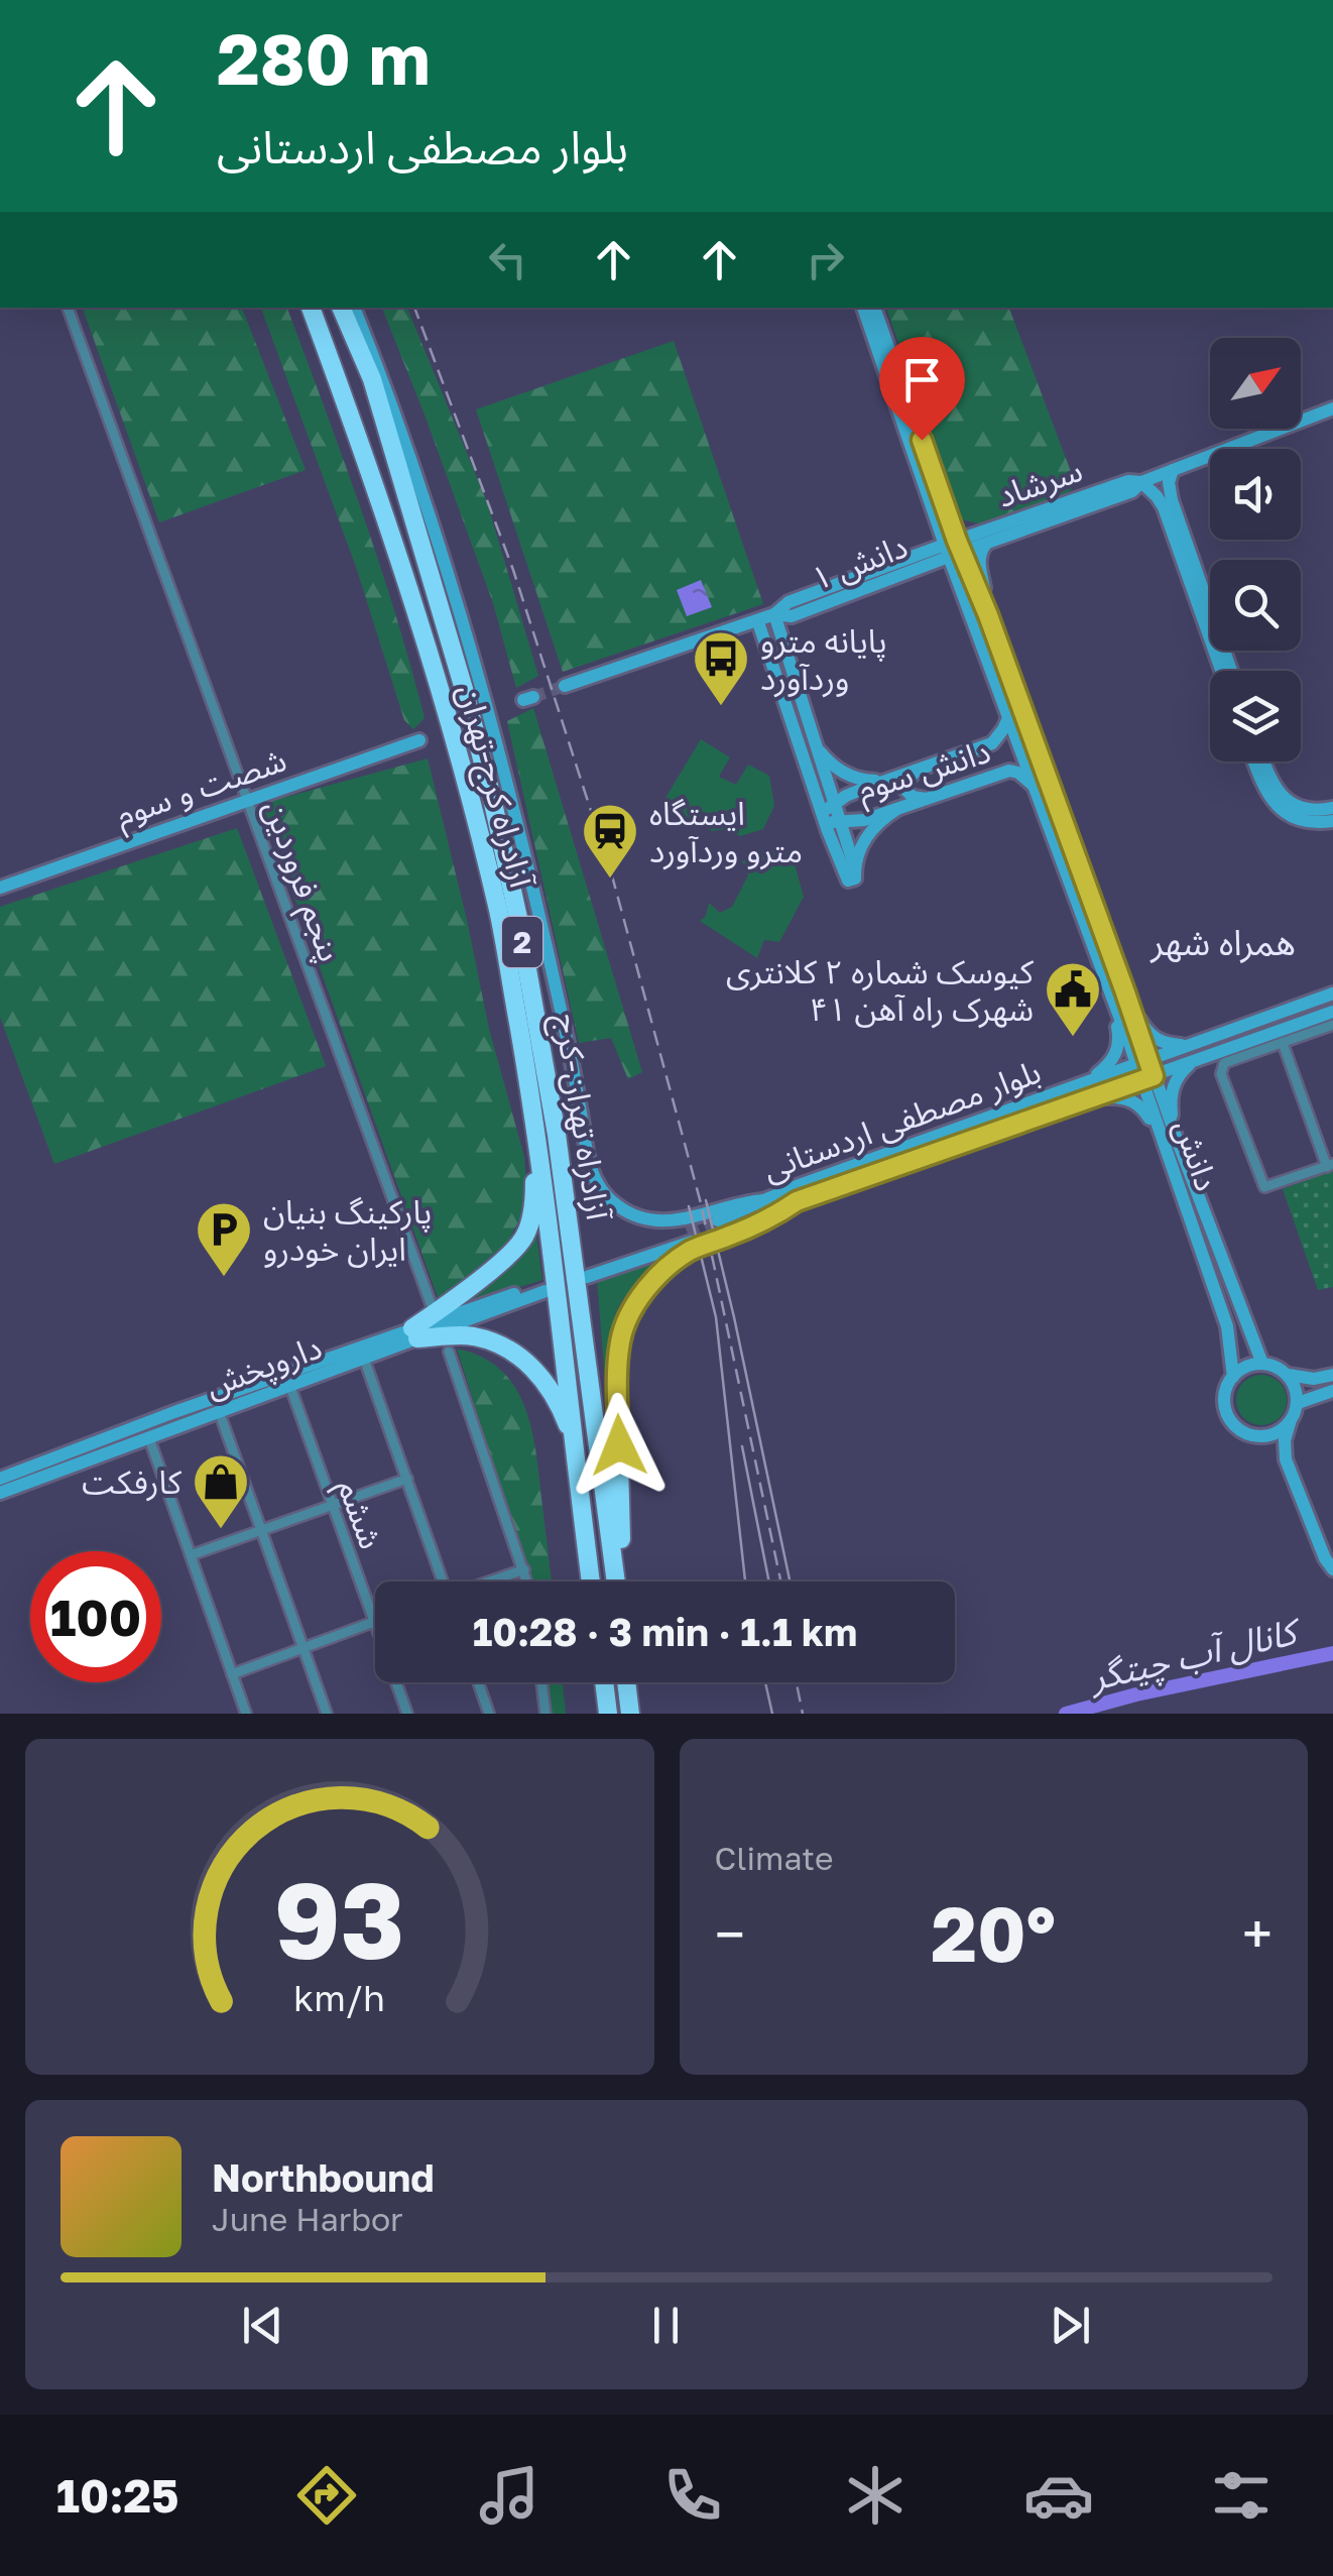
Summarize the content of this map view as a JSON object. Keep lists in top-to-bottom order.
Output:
{
  "streets": {
    "highway": ["آزادراه کرج-تهران", "2", "آزادراه تهران-کرج"],
    "street": [
      "سرشاد",
      "دانش ۱",
      "دانش سوم",
      "شصت و سوم",
      "پنجم فروردین",
      "بلوار مصطفی اردستانی",
      "دانش",
      "داروپخش",
      "ششم"
    ]
  },
  "crossings": [
    ["سرشاد", "دانش ۱"],
    ["سرشاد", "دانش"],
    ["دانش ۱", "دانش"],
    ["دانش سوم", "دانش"],
    ["شصت و سوم", "پنجم فروردین"],
    ["بلوار مصطفی اردستانی", "دانش"],
    ["داروپخش", "ششم"]
  ],
  "districts": ["همراه شهر"],
  "water": ["کانال آب چیتگر"],
  "places": {
    "bus stop": ["پایانه مترو وردآورد"],
    "station": ["ایستگاه مترو وردآورد"],
    "public building": ["کیوسک شماره ۲ کلانتری ۴۱ شهرک راه آهن"],
    "parking": ["پارکینگ بنیان ایران خودرو"],
    "shop": ["کارفکت"]
  },
  "north": "top right",
  "page": {
    "turn": ["280 m", "بلوار مصطفی اردستانی"],
    "limit": "100",
    "trip": "10:28 · 3 min · 1.1 km",
    "tile": "Climate",
    "heat": ["−", "20°", "+"],
    "song": ["Northbound", "June Harbor"],
    "tabs": "10:25",
    "gauge": ["93", "km/h"]
  }
}
